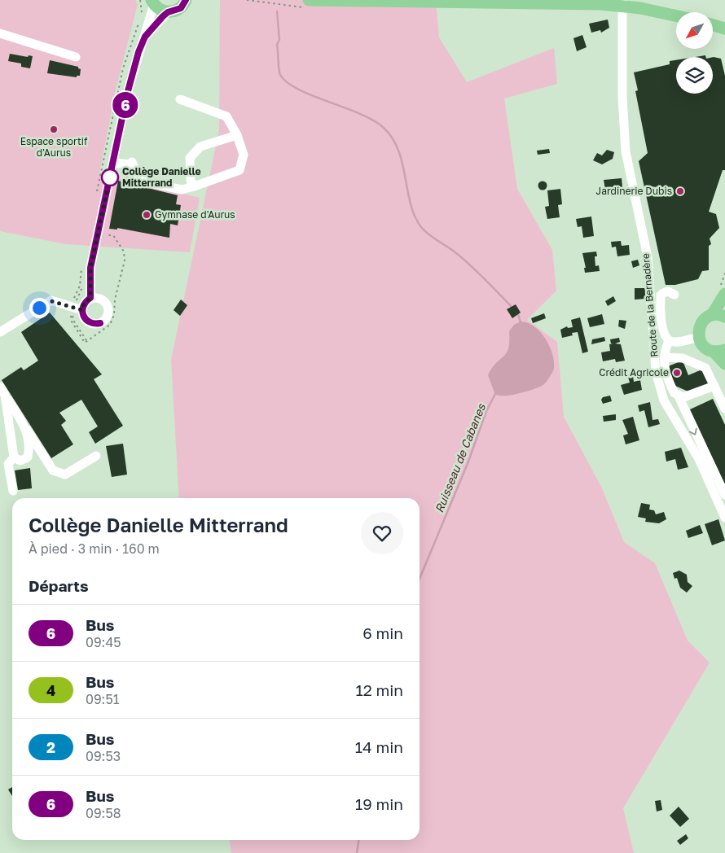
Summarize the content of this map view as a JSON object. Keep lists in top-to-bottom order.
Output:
{
  "streets": {
    "street": ["Route de la Bernadère"]
  },
  "water": ["Ruisseau de Cabanes"],
  "places": [
    "Espace sportif d'Aurus",
    "Collège Danielle Mitterrand",
    "Jardinerie Dubis",
    "Gymnase d'Aurus",
    "Crédit Agricole"
  ],
  "lines": ["bus line 6"],
  "north": "bottom left",
  "page": {
    "on_map": "6",
    "heading": [
      ["Collège Danielle Mitterrand", "À pied · 3 min · 160 m"],
      "Départs"
    ],
    "list": [
      {
        "mark": "6",
        "name": "Bus",
        "note": "09:45",
        "value": "6 min"
      },
      {
        "mark": "4",
        "name": "Bus",
        "note": "09:51",
        "value": "12 min"
      },
      {
        "mark": "2",
        "name": "Bus",
        "note": "09:53",
        "value": "14 min"
      },
      {
        "mark": "6",
        "name": "Bus",
        "note": "09:58",
        "value": "19 min"
      }
    ]
  }
}
